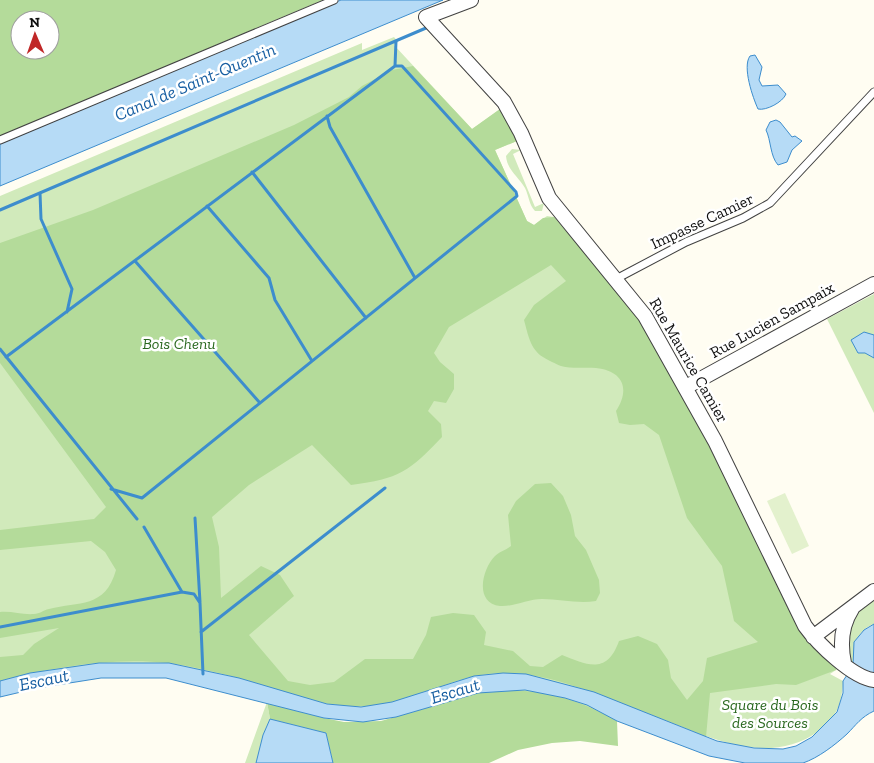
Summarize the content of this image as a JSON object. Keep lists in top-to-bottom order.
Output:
{
  "streets": {
    "street": ["Rue Lucien Sampaix", "Rue Maurice Camier"],
    "lane": ["Impasse Camier"]
  },
  "crossings": [
    ["Impasse Camier", "Rue Maurice Camier"],
    ["Rue Lucien Sampaix", "Rue Maurice Camier"]
  ],
  "water": ["Canal de Saint-Quentin", "Escaut"],
  "parks": ["Bois Chenu", "Square du Bois des Sources"],
  "north": "top"
}
